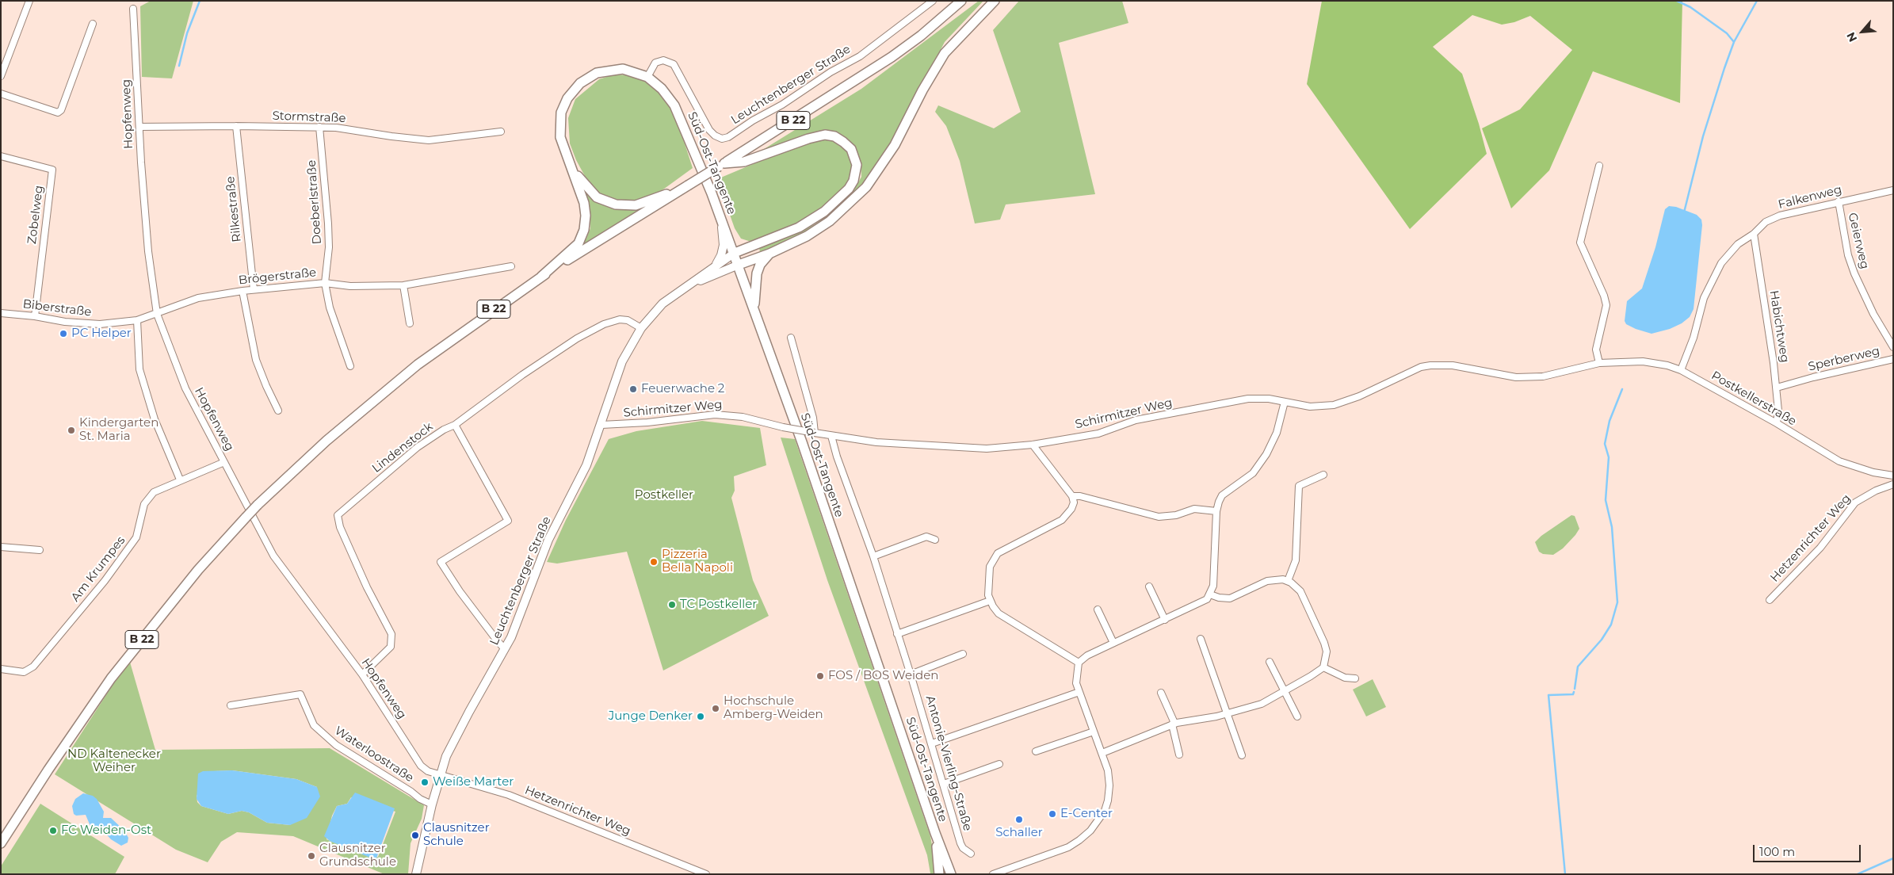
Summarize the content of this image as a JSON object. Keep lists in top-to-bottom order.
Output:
{
  "streets": {
    "main road": ["B 22", "Süd-Ost-Tangente"],
    "street": [
      "Leuchtenberger Straße",
      "Hopfenweg",
      "Stormstraße",
      "Falkenweg",
      "Doeberlstraße",
      "Rilkestraße",
      "Zobelweg",
      "Geierweg",
      "Brögerstraße",
      "Biberstraße",
      "Habichtweg",
      "Sperberweg",
      "Postkellerstraße",
      "Schirmitzer Weg",
      "Lindenstock",
      "Hetzenrichter Weg",
      "Am Krumpes",
      "Waterloostraße",
      "Antonie-Vierling-Straße"
    ]
  },
  "crossings": [
    ["Leuchtenberger Straße", "Hopfenweg"],
    ["Leuchtenberger Straße", "B 22"],
    ["Leuchtenberger Straße", "Süd-Ost-Tangente"],
    ["Leuchtenberger Straße", "Schirmitzer Weg"],
    ["Leuchtenberger Straße", "Lindenstock"],
    ["Leuchtenberger Straße", "Hetzenrichter Weg"],
    ["Leuchtenberger Straße", "Waterloostraße"],
    ["Hopfenweg", "Stormstraße"],
    ["Hopfenweg", "Brögerstraße"],
    ["Hopfenweg", "Biberstraße"],
    ["Hopfenweg", "Lindenstock"],
    ["Hopfenweg", "Hetzenrichter Weg"],
    ["Hopfenweg", "Am Krumpes"],
    ["Stormstraße", "Doeberlstraße"],
    ["Stormstraße", "Rilkestraße"],
    ["B 22", "Süd-Ost-Tangente"],
    ["Falkenweg", "Geierweg"],
    ["Falkenweg", "Habichtweg"],
    ["Falkenweg", "Postkellerstraße"],
    ["Doeberlstraße", "Brögerstraße"],
    ["Rilkestraße", "Brögerstraße"],
    ["Zobelweg", "Biberstraße"],
    ["Brögerstraße", "Biberstraße"],
    ["Habichtweg", "Sperberweg"],
    ["Habichtweg", "Postkellerstraße"],
    ["Postkellerstraße", "Schirmitzer Weg"],
    ["Schirmitzer Weg", "Antonie-Vierling-Straße"]
  ],
  "parks": ["Postkeller", "ND Kaltenecker Weiher"],
  "places": [
    "PC Helper",
    "Feuerwache 2",
    "Kindergarten St. Maria",
    "Pizzeria Bella Napoli",
    "TC Postkeller",
    "FOS / BOS Weiden",
    "Hochschule Amberg-Weiden",
    "Junge Denker",
    "Weiße Marter",
    "E-Center",
    "Schaller",
    "FC Weiden-Ost",
    "Clausnitzer Schule",
    "Clausnitzer Grundschule"
  ],
  "scale_bar": "100 m",
  "north": "bottom left"
}
